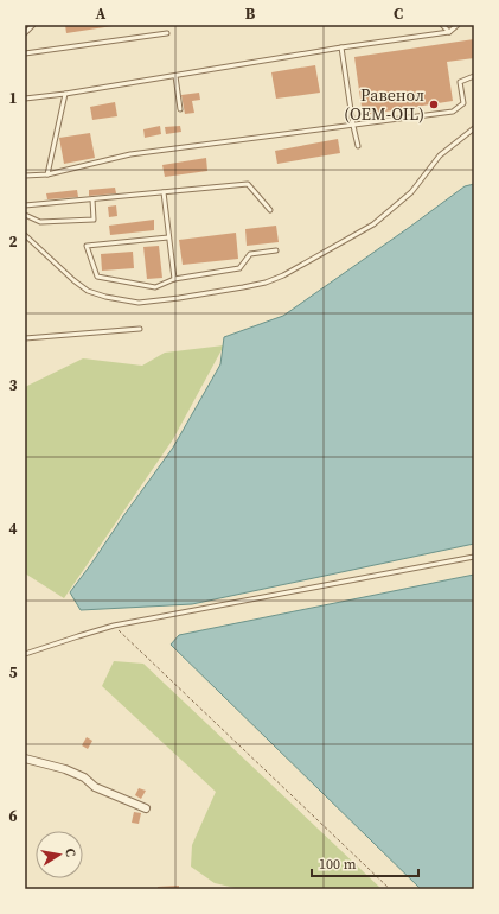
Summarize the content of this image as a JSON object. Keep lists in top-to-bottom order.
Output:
{
  "places": ["Равенол (OEM-OIL)"],
  "scale_bar": "100 m",
  "north": "right",
  "grid": {
    "columns": ["A", "B", "C"],
    "rows": [
      "1",
      "2",
      "3",
      "4",
      "5",
      "6"
    ]
  }
}
